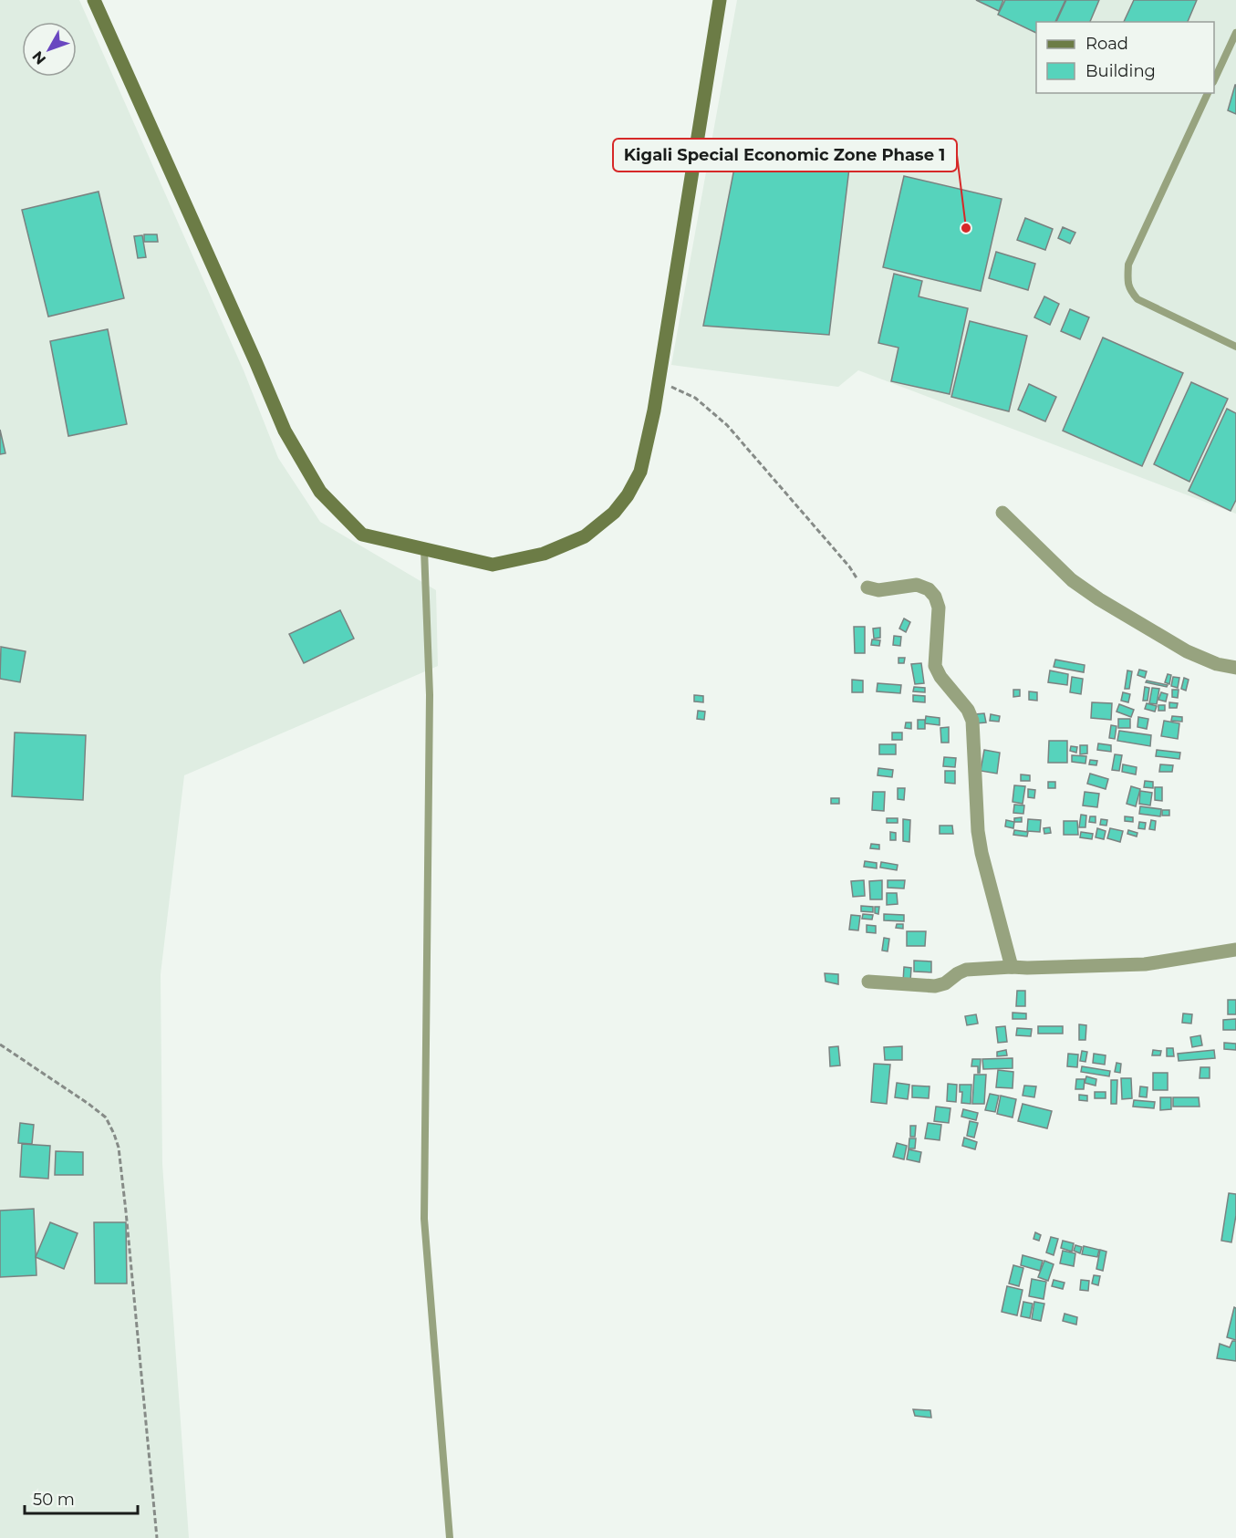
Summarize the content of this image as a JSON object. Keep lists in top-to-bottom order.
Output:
{
  "places": ["Kigali Special Economic Zone Phase 1"],
  "legend": ["Road", "Building"],
  "scale_bar": "50 m",
  "north": "bottom left"
}
